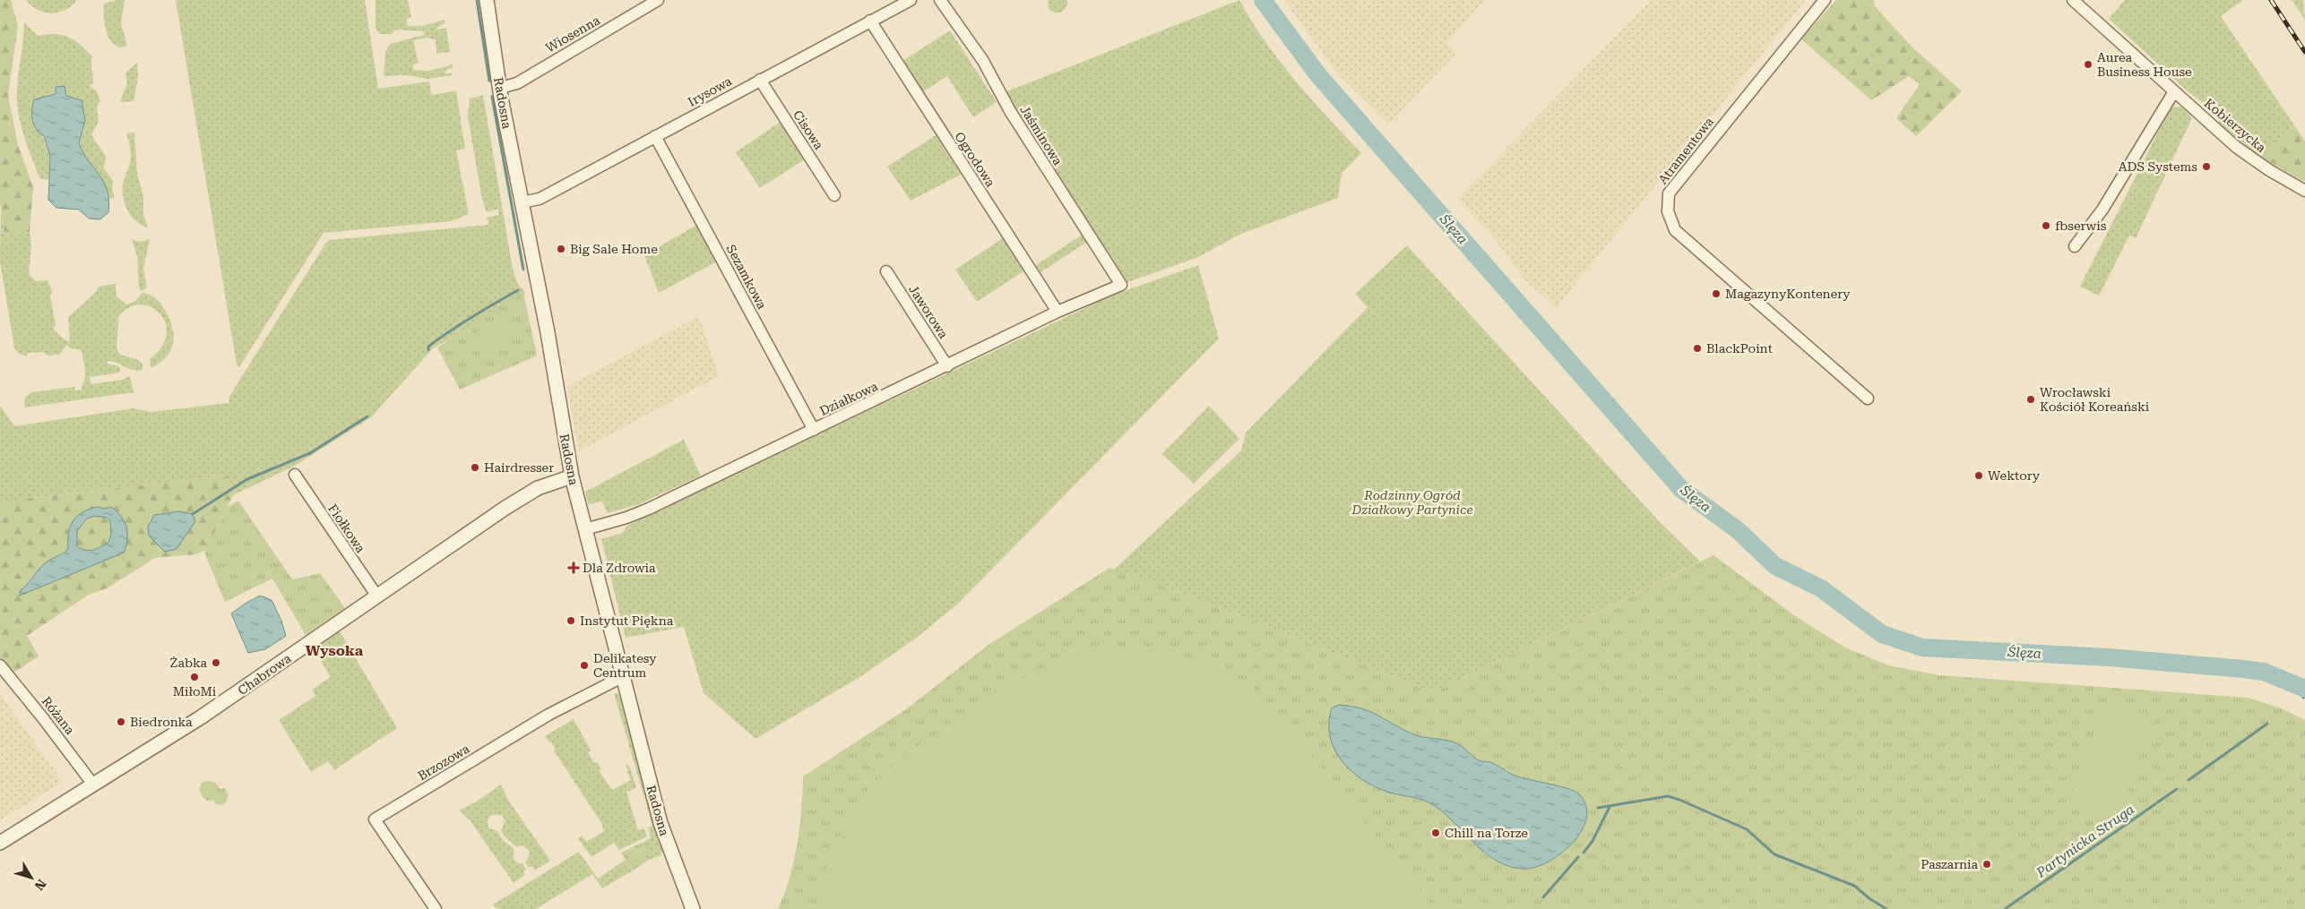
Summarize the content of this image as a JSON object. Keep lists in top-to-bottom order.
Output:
{
  "streets": {
    "street": [
      "Wiosenna",
      "Irysowa",
      "Radosna",
      "Kobierzycka",
      "Cisowa",
      "Jaśminowa",
      "Atramentowa",
      "Ogrodowa",
      "Sezamkowa",
      "Jaworowa",
      "Działkowa",
      "Fiołkowa",
      "Chabrowa",
      "Różana",
      "Brzozowa"
    ]
  },
  "crossings": [
    ["Wiosenna", "Radosna"],
    ["Irysowa", "Radosna"],
    ["Irysowa", "Cisowa"],
    ["Irysowa", "Ogrodowa"],
    ["Irysowa", "Sezamkowa"],
    ["Radosna", "Działkowa"],
    ["Radosna", "Chabrowa"],
    ["Radosna", "Brzozowa"],
    ["Jaśminowa", "Działkowa"],
    ["Ogrodowa", "Działkowa"],
    ["Sezamkowa", "Działkowa"],
    ["Jaworowa", "Działkowa"],
    ["Fiołkowa", "Chabrowa"],
    ["Chabrowa", "Różana"]
  ],
  "districts": ["Wysoka"],
  "water": ["Ślęza", "Partynicka Struga"],
  "parks": ["Rodzinny Ogród Działkowy Partynice"],
  "places": {
    "other": [
      "Aurea Business House",
      "ADS Systems",
      "fbserwis",
      "Big Sale Home",
      "MagazynyKontenery",
      "BlackPoint",
      "Wrocławski Kościół Koreański",
      "Hairdresser",
      "Wektory",
      "Instytut Piękna",
      "Żabka",
      "Delikatesy Centrum",
      "MiłoMi",
      "Biedronka",
      "Chill na Torze",
      "Paszarnia"
    ],
    "health": ["Dla Zdrowia"]
  },
  "north": "bottom right"
}
